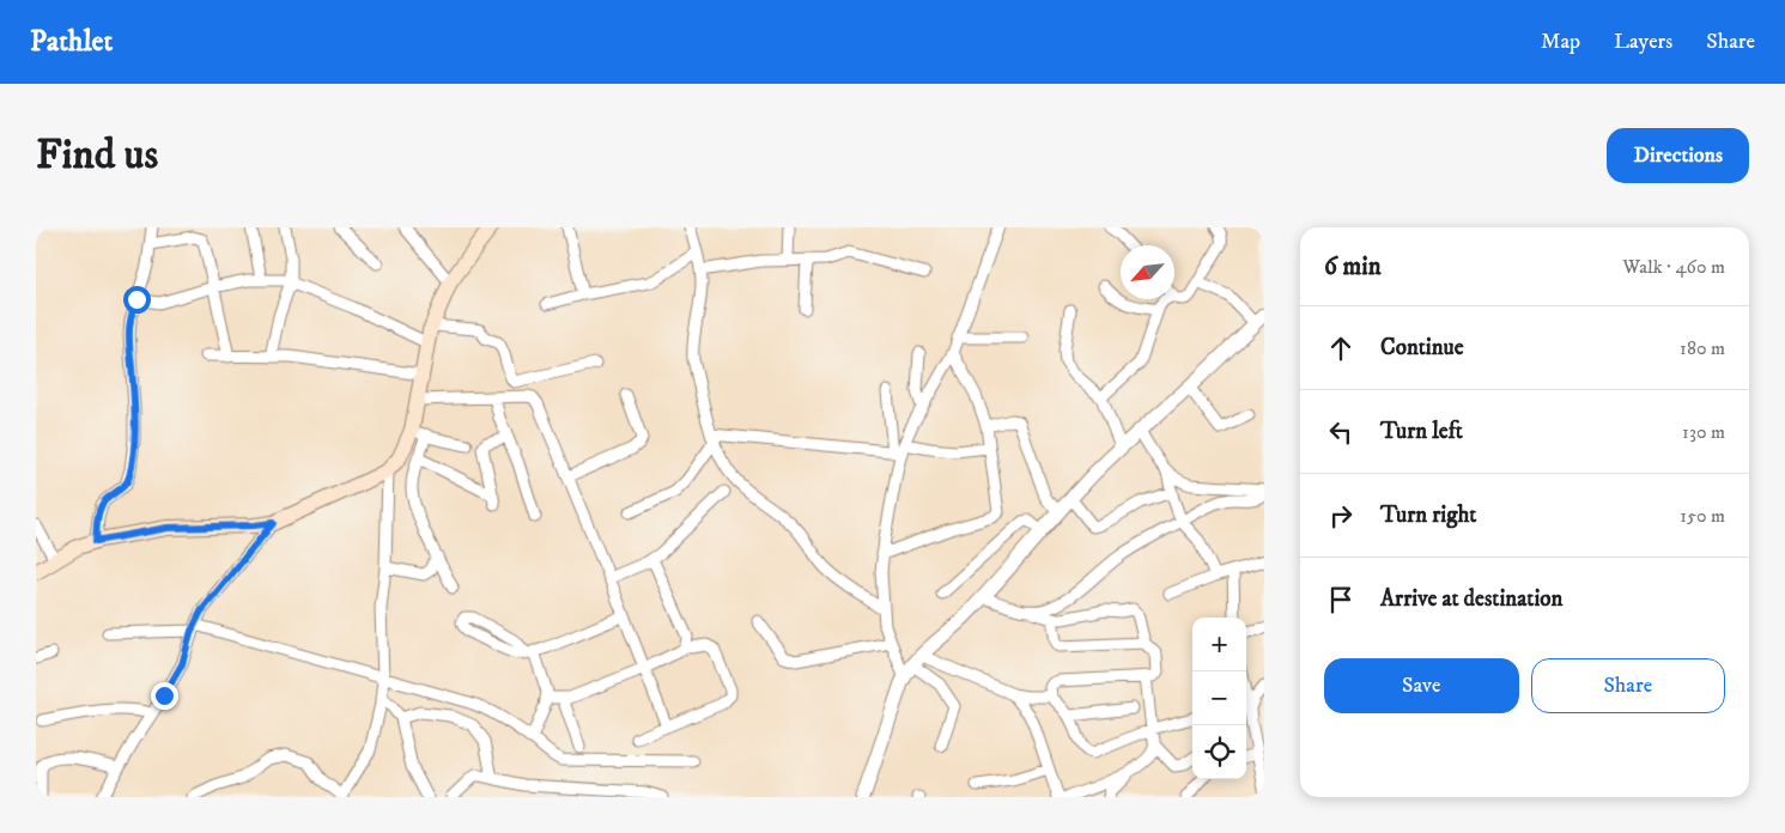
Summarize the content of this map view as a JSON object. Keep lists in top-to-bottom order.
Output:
{
  "north": "bottom left",
  "page": {
    "header": "Pathlet",
    "nav": ["Map", "Layers", "Share"],
    "buttons": [
      "Directions",
      ["Save", "Share"]
    ],
    "title": "Find us",
    "heading": ["6 min", "Walk · 460 m"],
    "list": [
      ["Continue", "180 m"],
      ["Turn left", "130 m"],
      ["Turn right", "150 m"],
      "Arrive at destination"
    ],
    "map_buttons": ["+", "−"]
  }
}
